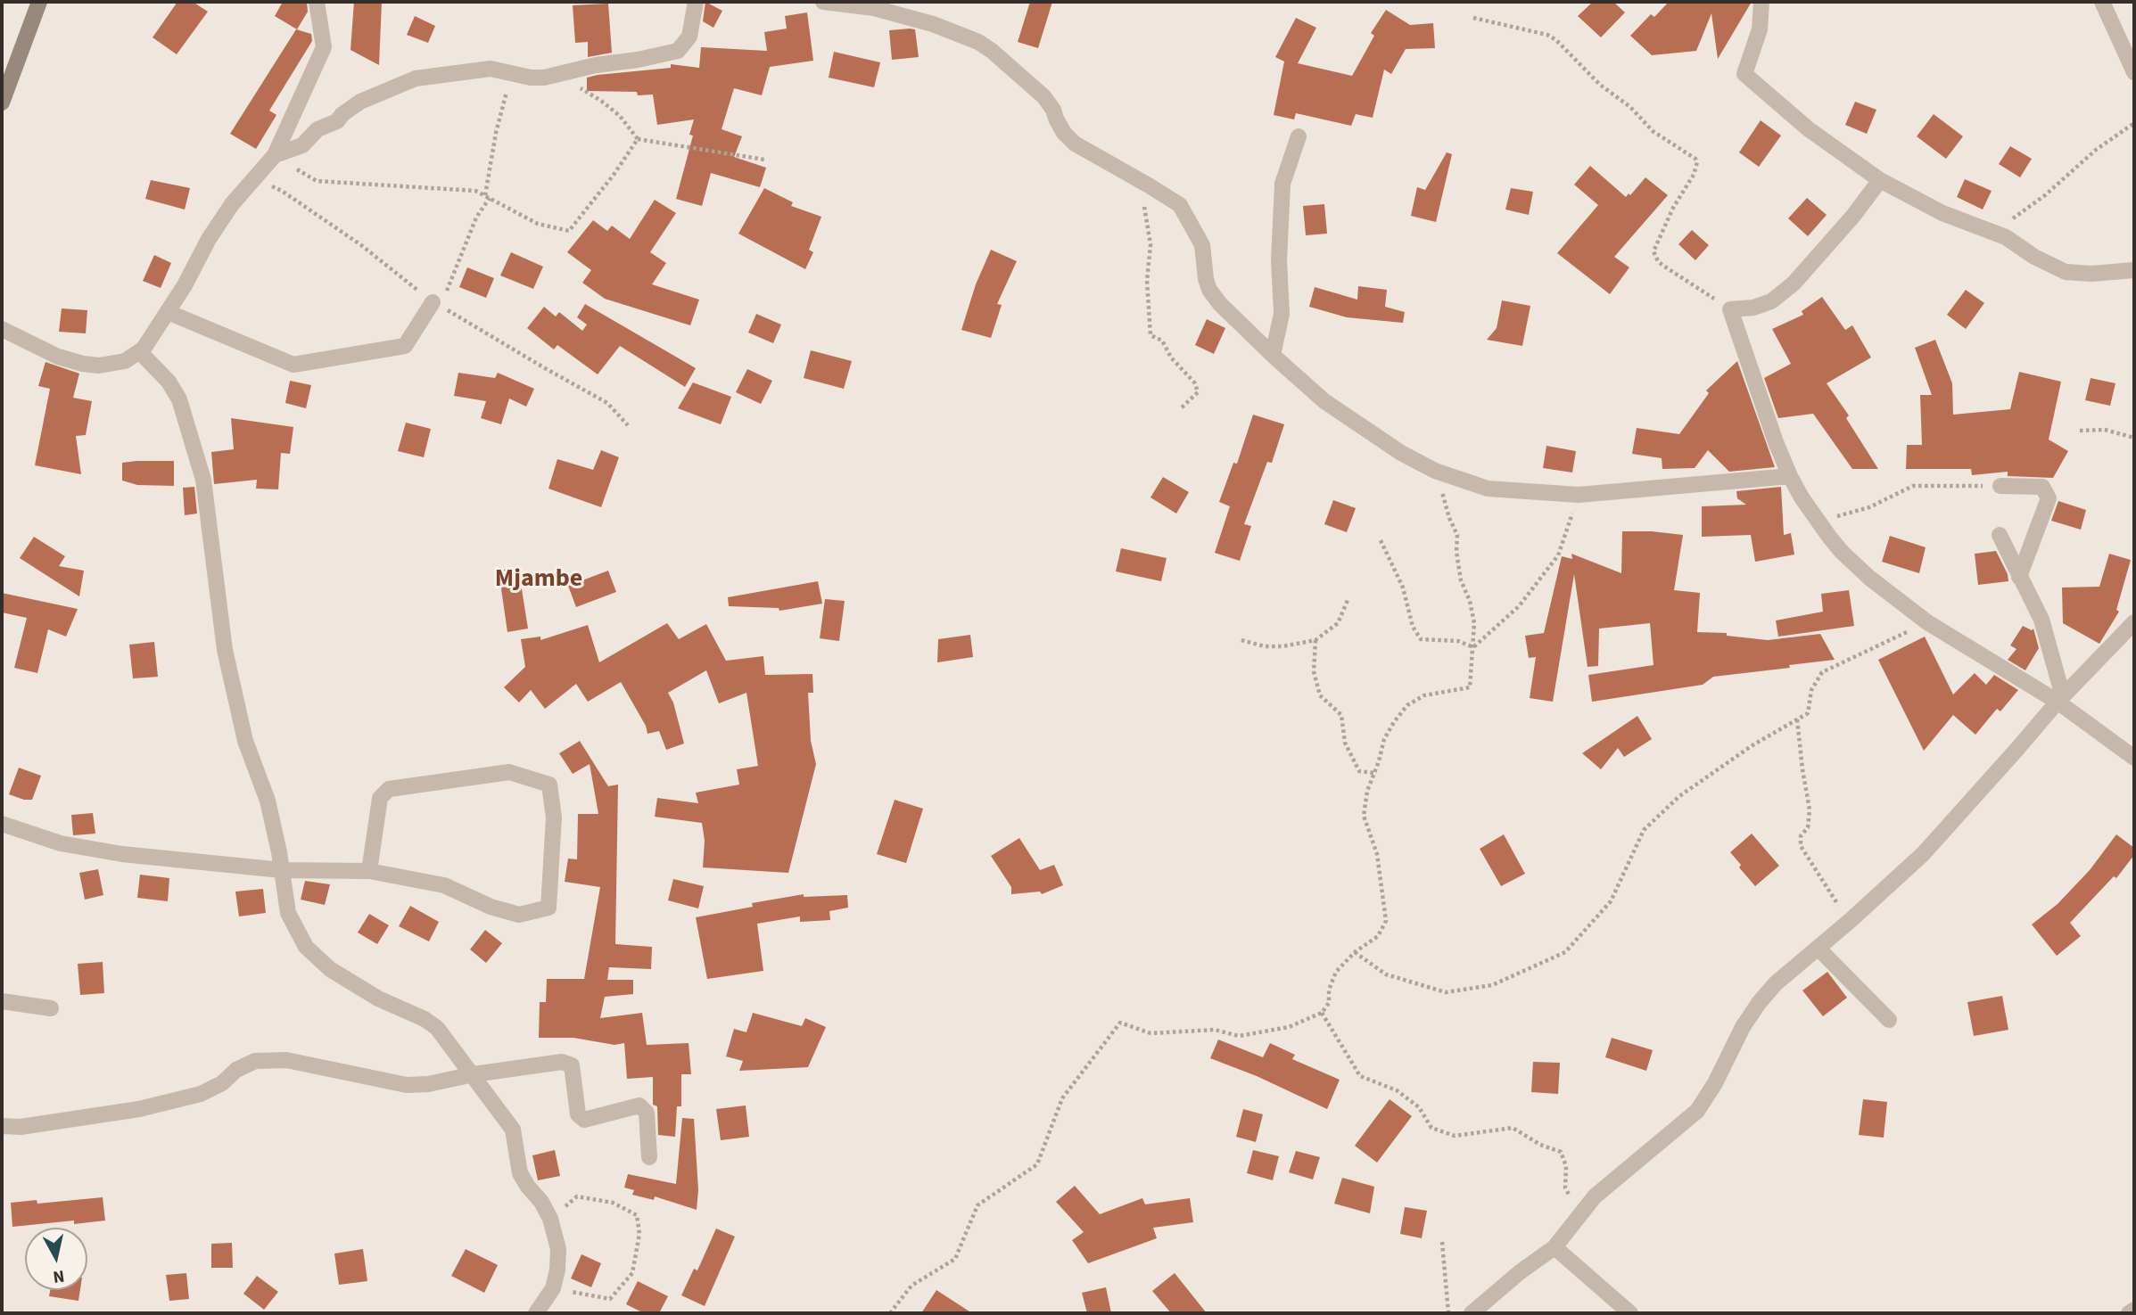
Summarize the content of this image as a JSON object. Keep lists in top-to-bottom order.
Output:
{
  "districts": ["Mjambe"],
  "north": "bottom"
}
